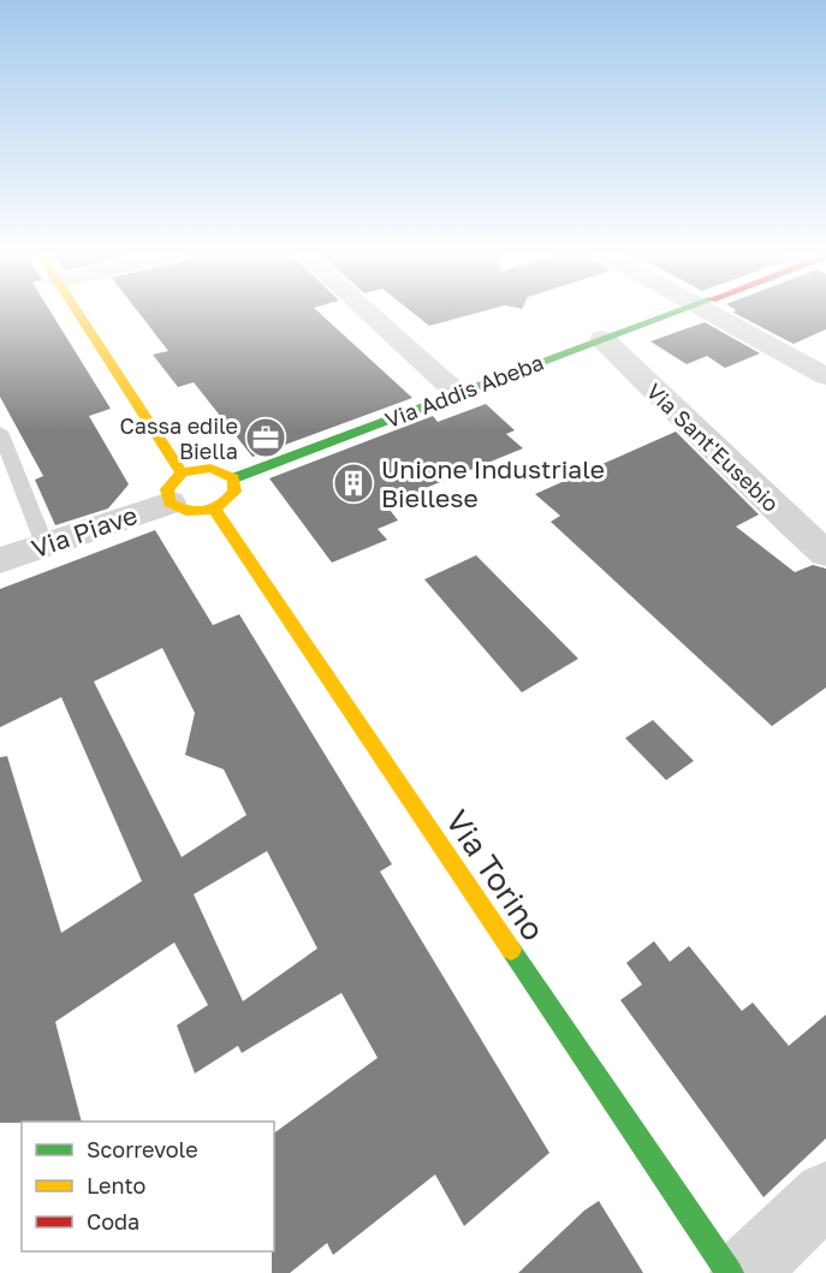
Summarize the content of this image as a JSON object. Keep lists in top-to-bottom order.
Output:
{
  "streets": {
    "street": [
      "Via Addis Abeba",
      "Via Sant'Eusebio",
      "Via Piave",
      "Via Torino"
    ]
  },
  "crossings": [
    ["Via Addis Abeba", "Via Sant'Eusebio"]
  ],
  "places": {
    "office": ["Cassa edile Biella"],
    "building": ["Unione Industriale Biellese"]
  },
  "legend": ["Scorrevole", "Lento", "Coda"]
}
